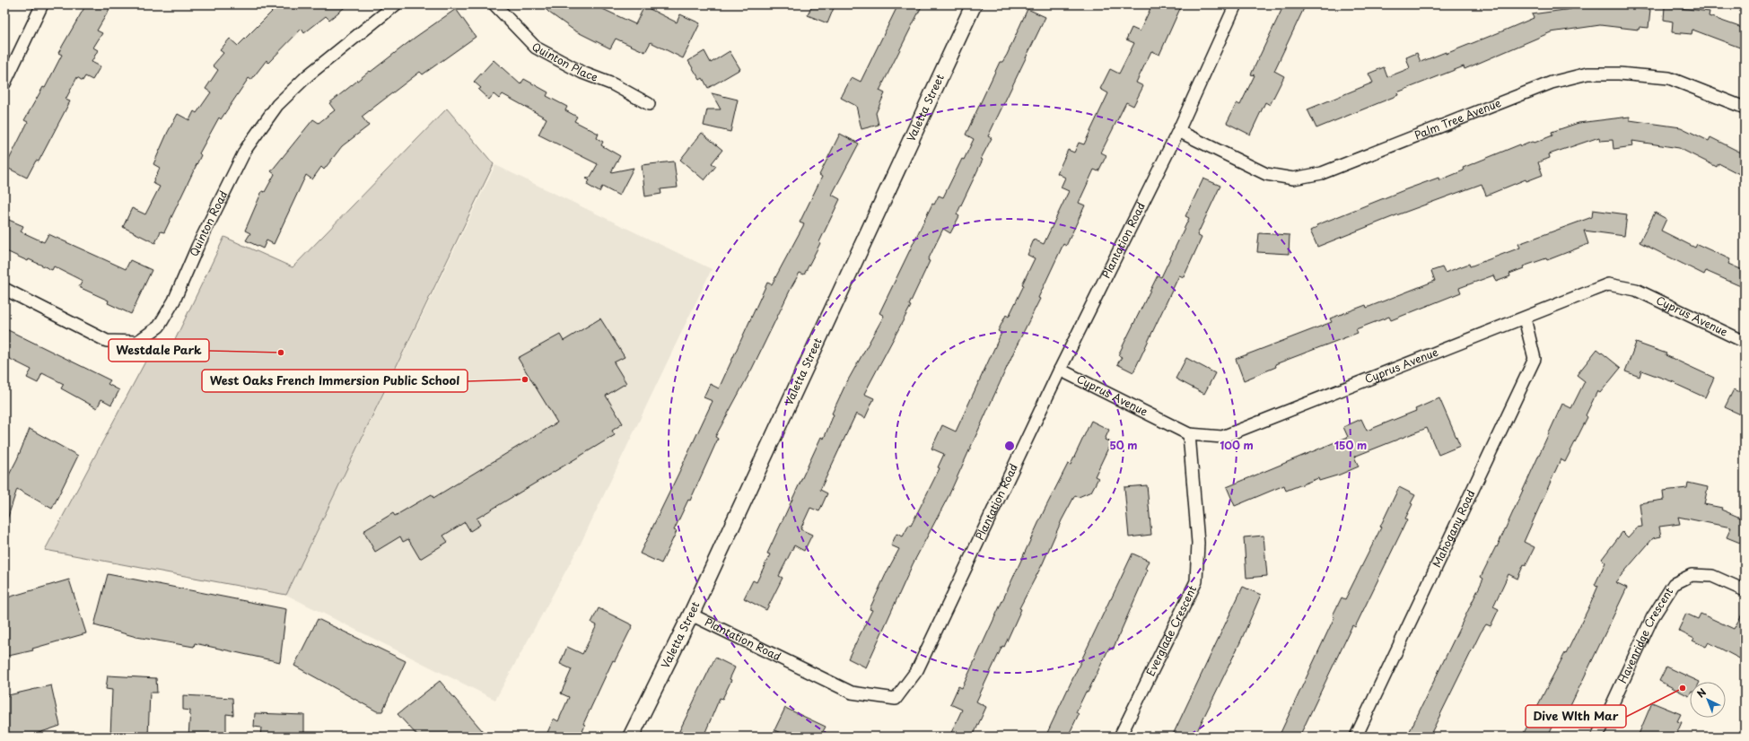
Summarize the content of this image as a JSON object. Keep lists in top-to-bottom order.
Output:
{
  "streets": {
    "street": [
      "Quinton Place",
      "Valetta Street",
      "Palm Tree Avenue",
      "Quinton Road",
      "Plantation Road",
      "Cyprus Avenue",
      "Mahogany Road",
      "Everglade Crescent",
      "Havenridge Crescent"
    ]
  },
  "crossings": [
    ["Valetta Street", "Plantation Road"],
    ["Palm Tree Avenue", "Plantation Road"],
    ["Plantation Road", "Cyprus Avenue"],
    ["Cyprus Avenue", "Mahogany Road"],
    ["Cyprus Avenue", "Everglade Crescent"]
  ],
  "places": ["Westdale Park", "West Oaks French Immersion Public School", "Dive WIth Mar"],
  "north": "top left",
  "rings": ["50 m", "100 m", "150 m"]
}
